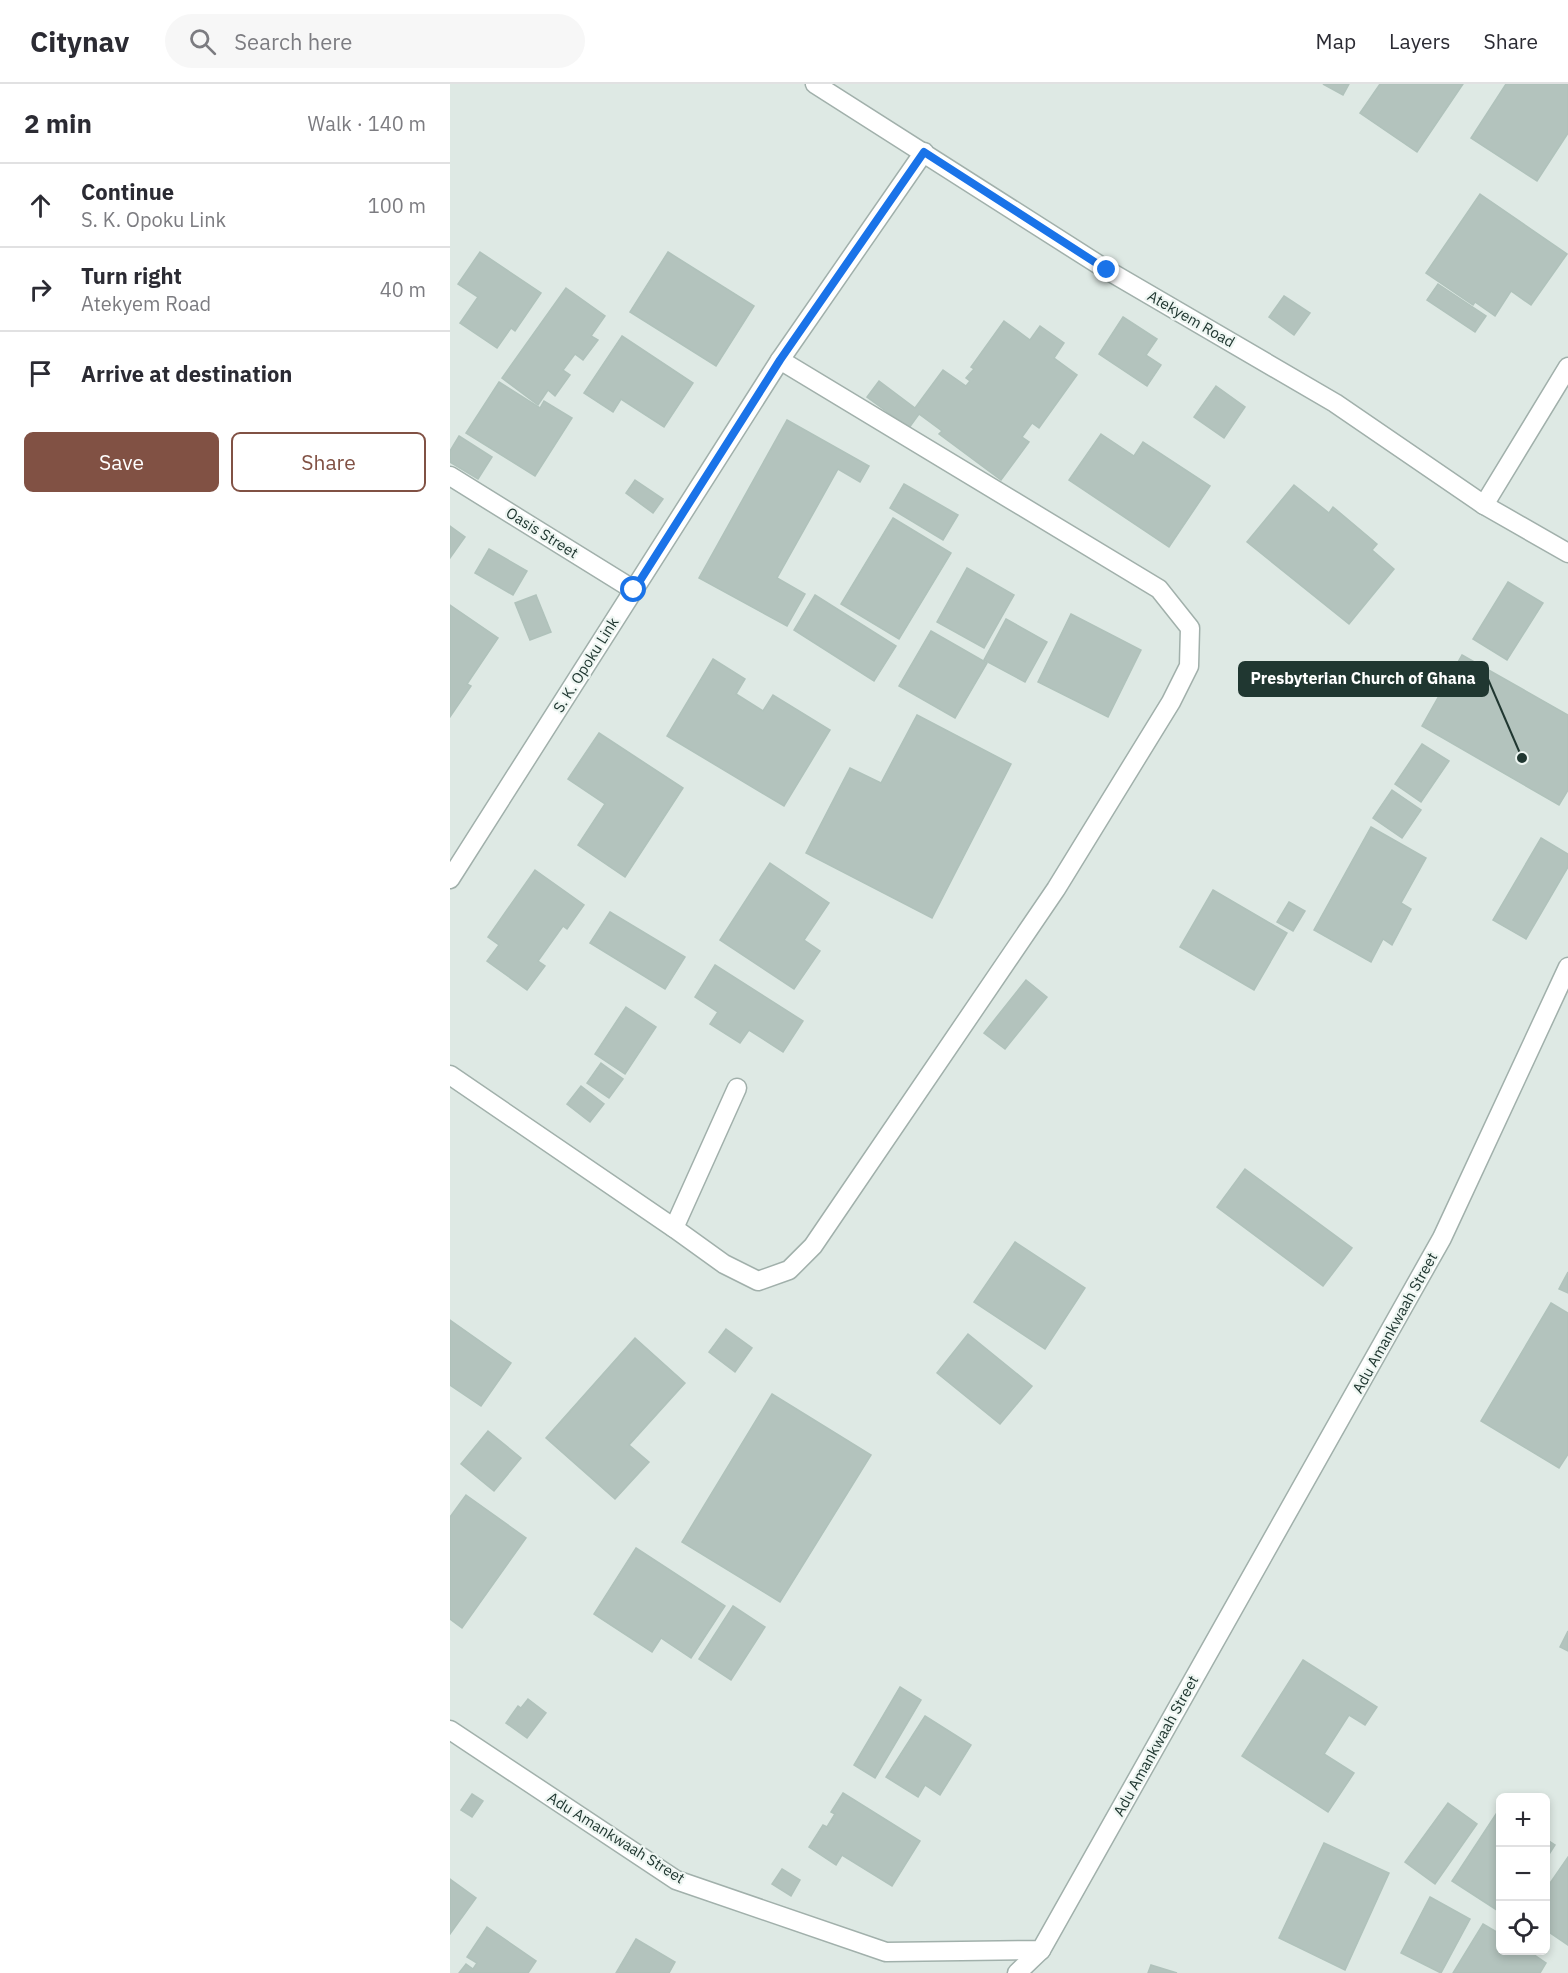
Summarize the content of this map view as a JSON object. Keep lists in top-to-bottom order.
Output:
{
  "streets": {
    "street": [
      "Atekyem Road",
      "Oasis Street",
      "S. K. Opoku Link",
      "Adu Amankwaah Street"
    ]
  },
  "crossings": [
    ["Atekyem Road", "S. K. Opoku Link"],
    ["Oasis Street", "S. K. Opoku Link"]
  ],
  "places": ["Presbyterian Church of Ghana"],
  "page": {
    "header": "Citynav",
    "search": "Search here",
    "nav": ["Map", "Layers", "Share"],
    "heading": ["2 min", "Walk · 140 m"],
    "list": [
      ["Continue", "S. K. Opoku Link", "100 m"],
      ["Turn right", "Atekyem Road", "40 m"],
      "Arrive at destination"
    ],
    "buttons": ["Save", "Share"],
    "map_buttons": ["+", "−"]
  }
}
